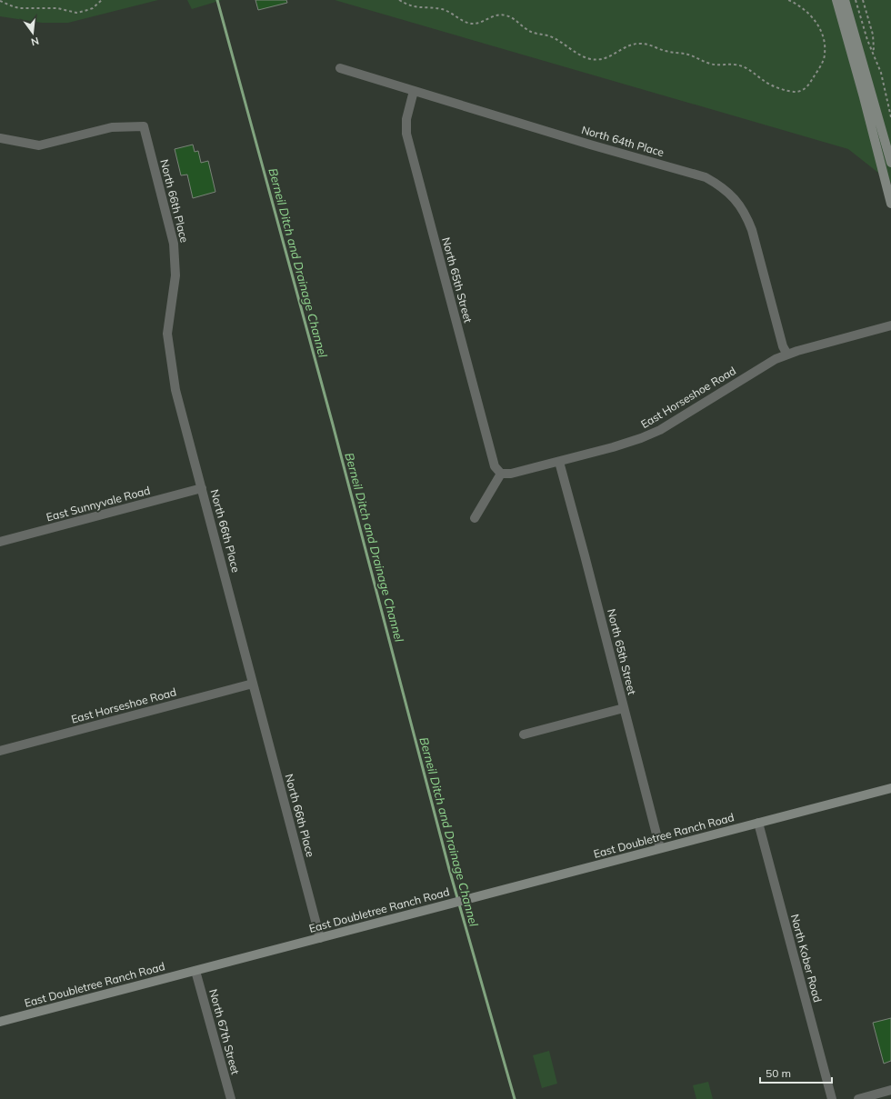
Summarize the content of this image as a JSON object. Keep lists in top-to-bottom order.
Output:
{
  "streets": {
    "main road": ["East Doubletree Ranch Road"],
    "street": [
      "North 64th Place",
      "North 66th Place",
      "North 65th Street",
      "East Horseshoe Road",
      "East Sunnyvale Road",
      "North Kober Road",
      "North 67th Street"
    ]
  },
  "crossings": [
    ["North 64th Place", "North 65th Street"],
    ["North 64th Place", "East Horseshoe Road"],
    ["North 66th Place", "East Horseshoe Road"],
    ["North 66th Place", "East Sunnyvale Road"],
    ["North 66th Place", "East Doubletree Ranch Road"],
    ["North 65th Street", "East Horseshoe Road"],
    ["North 65th Street", "East Doubletree Ranch Road"],
    ["East Doubletree Ranch Road", "North Kober Road"],
    ["East Doubletree Ranch Road", "North 67th Street"]
  ],
  "water": ["Berneil Ditch and Drainage Channel"],
  "scale_bar": "50 m",
  "north": "bottom"
}
